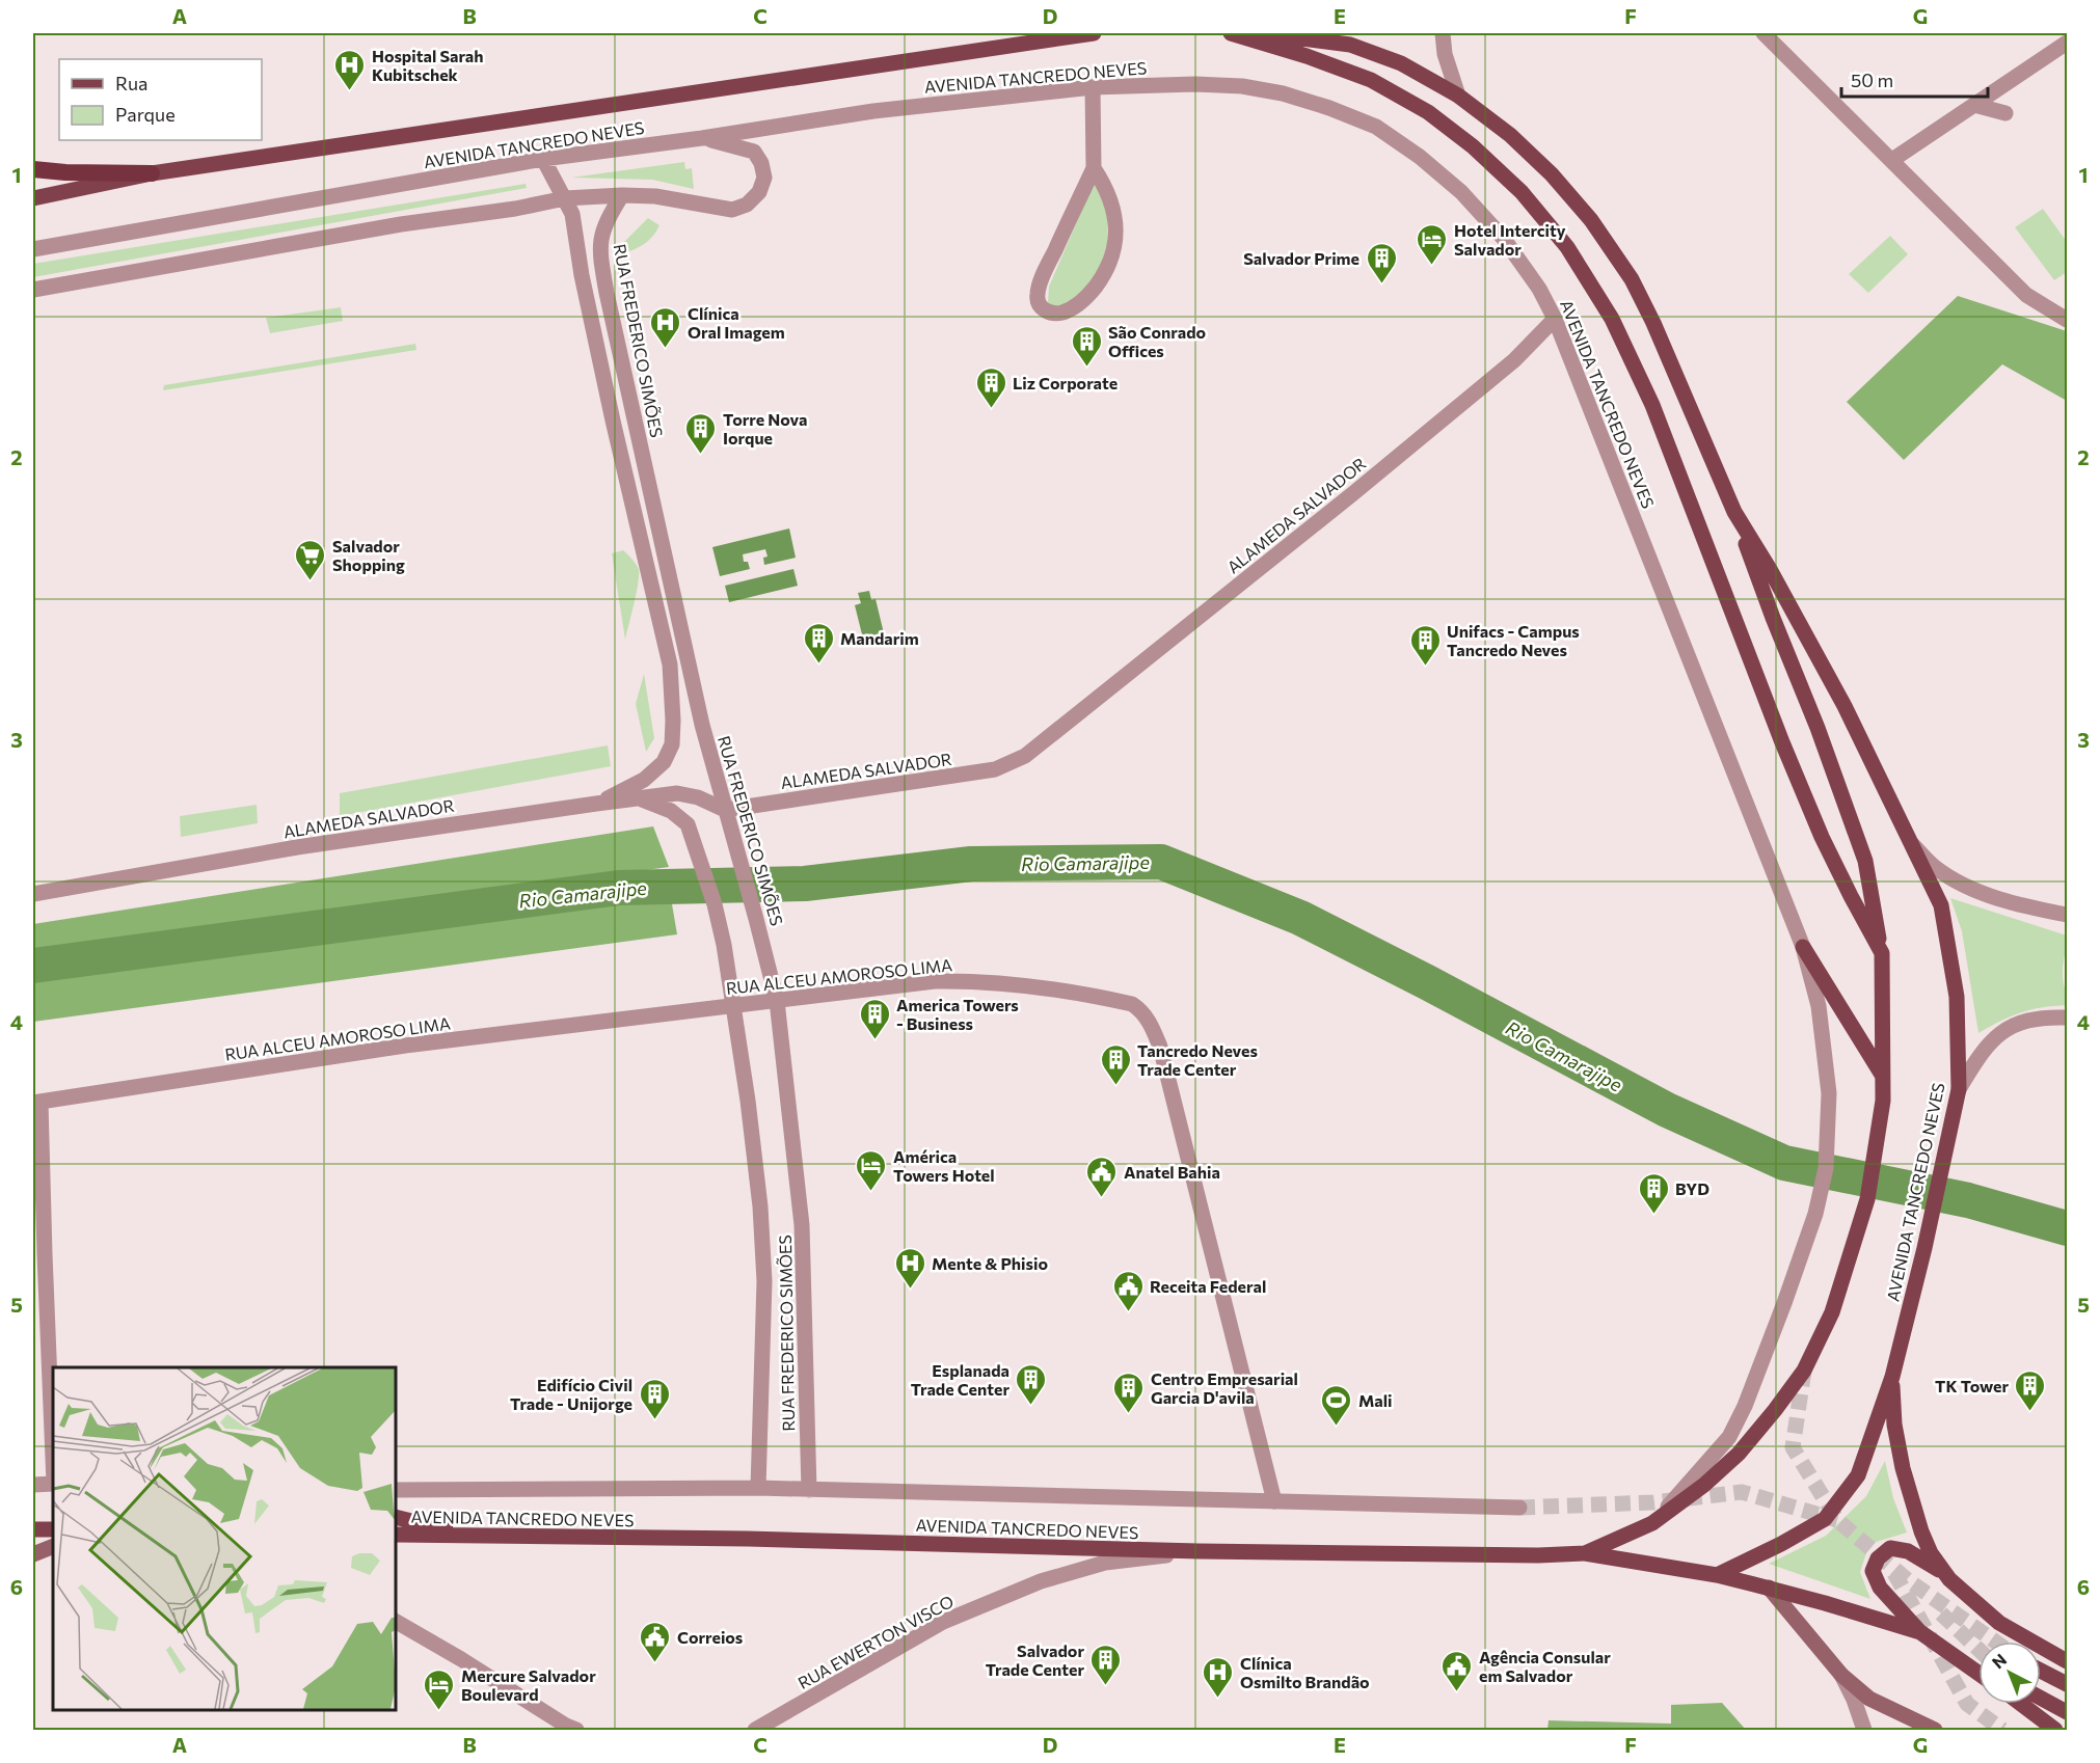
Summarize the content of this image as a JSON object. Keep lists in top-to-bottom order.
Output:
{
  "streets": {
    "main road": ["AVENIDA TANCREDO NEVES"],
    "street": [
      "RUA FREDERICO SIMÕES",
      "ALAMEDA SALVADOR",
      "RUA ALCEU AMOROSO LIMA",
      "RUA EWERTON VISCO"
    ]
  },
  "crossings": [
    ["AVENIDA TANCREDO NEVES", "RUA FREDERICO SIMÕES"],
    ["AVENIDA TANCREDO NEVES", "ALAMEDA SALVADOR"],
    ["AVENIDA TANCREDO NEVES", "RUA ALCEU AMOROSO LIMA"],
    ["AVENIDA TANCREDO NEVES", "RUA EWERTON VISCO"],
    ["RUA FREDERICO SIMÕES", "ALAMEDA SALVADOR"],
    ["RUA FREDERICO SIMÕES", "RUA ALCEU AMOROSO LIMA"]
  ],
  "water": ["Rio Camarajipe"],
  "places": {
    "hospital": [
      "Hospital Sarah Kubitschek",
      "Clínica Oral Imagem",
      "Mente & Phisio",
      "Clínica Osmilto Brandão"
    ],
    "hotel": ["Hotel Intercity Salvador", "América Towers Hotel", "Mercure Salvador Boulevard"],
    "building": [
      "Salvador Prime",
      "São Conrado Offices",
      "Liz Corporate",
      "Torre Nova Iorque",
      "Mandarim",
      "Unifacs - Campus Tancredo Neves",
      "America Towers - Business",
      "Tancredo Neves Trade Center",
      "BYD",
      "Esplanada Trade Center",
      "TK Tower",
      "Centro Empresarial Garcia D'avila",
      "Edifício Civil Trade - Unijorge",
      "Salvador Trade Center"
    ],
    "supermarket": ["Salvador Shopping"],
    "public building": [
      "Anatel Bahia",
      "Receita Federal",
      "Correios",
      "Agência Consular em Salvador"
    ],
    "sports": ["Mali"]
  },
  "legend": ["Rua", "Parque"],
  "scale_bar": "50 m",
  "north": "top left",
  "grid": {
    "columns": [
      "A",
      "B",
      "C",
      "D",
      "E",
      "F",
      "G"
    ],
    "rows": [
      "1",
      "2",
      "3",
      "4",
      "5",
      "6"
    ]
  }
}
